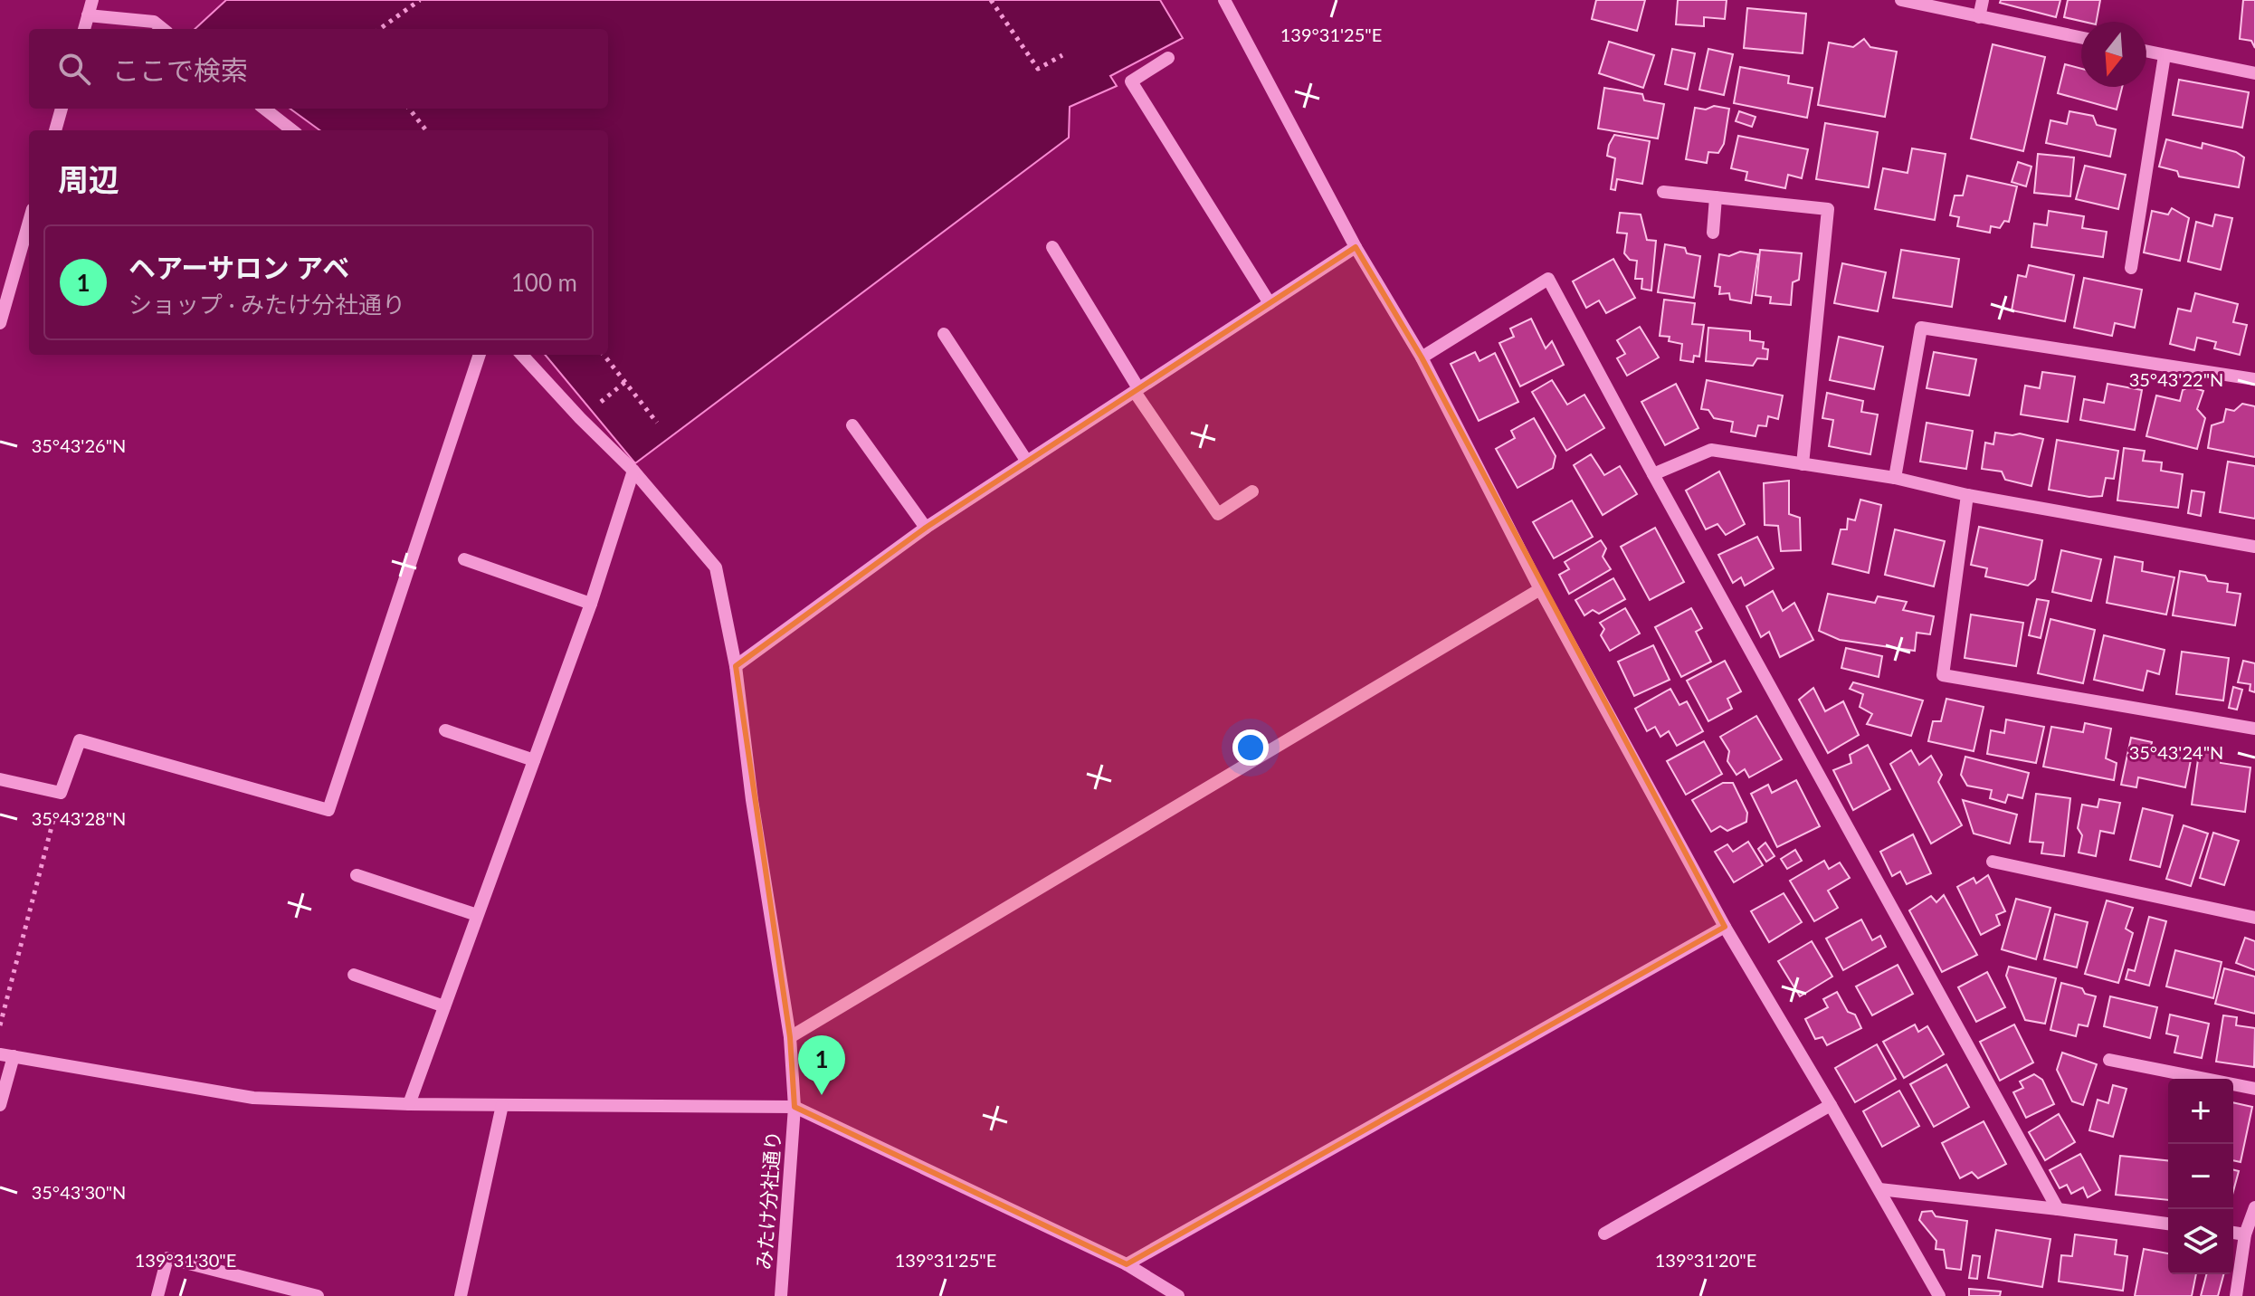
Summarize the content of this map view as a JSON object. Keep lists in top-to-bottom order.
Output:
{
  "streets": {
    "street": ["みたけ分社通り"]
  },
  "north": "bottom",
  "page": {
    "search": "ここで検索",
    "heading": "周辺",
    "list": [
      {
        "mark": "1",
        "name": "ヘアーサロン アベ",
        "note": "ショップ · みたけ分社通り",
        "value": "100 m"
      }
    ],
    "pins": "1",
    "map_buttons": ["+", "−"]
  },
  "coordinates": [
    "139°31'25\"E",
    "35°43'22\"N",
    "35°43'26\"N",
    "35°43'24\"N",
    "35°43'28\"N",
    "35°43'30\"N",
    "139°31'30\"E",
    "139°31'20\"E"
  ]
}
